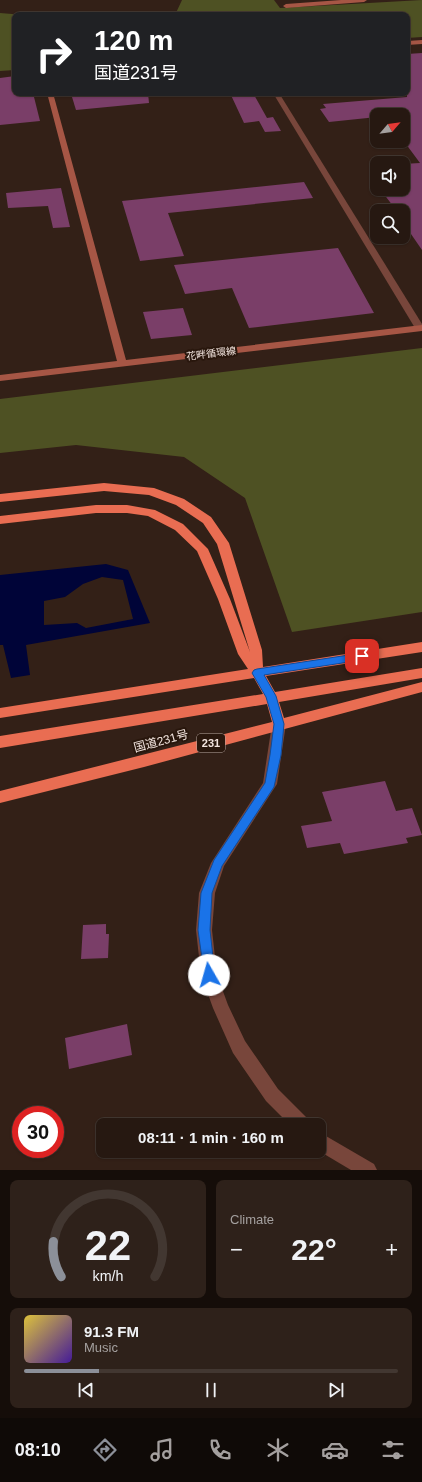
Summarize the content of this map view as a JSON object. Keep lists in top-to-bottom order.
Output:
{
  "streets": {
    "highway": ["国道231号", "231"],
    "street": ["花畔循環線"]
  },
  "north": "top right",
  "page": {
    "turn": ["120 m", "国道231号"],
    "limit": "30",
    "trip": "08:11 · 1 min · 160 m",
    "tile": "Climate",
    "heat": ["−", "22°", "+"],
    "song": ["91.3 FM", "Music"],
    "tabs": "08:10",
    "gauge": ["22", "km/h"]
  }
}
